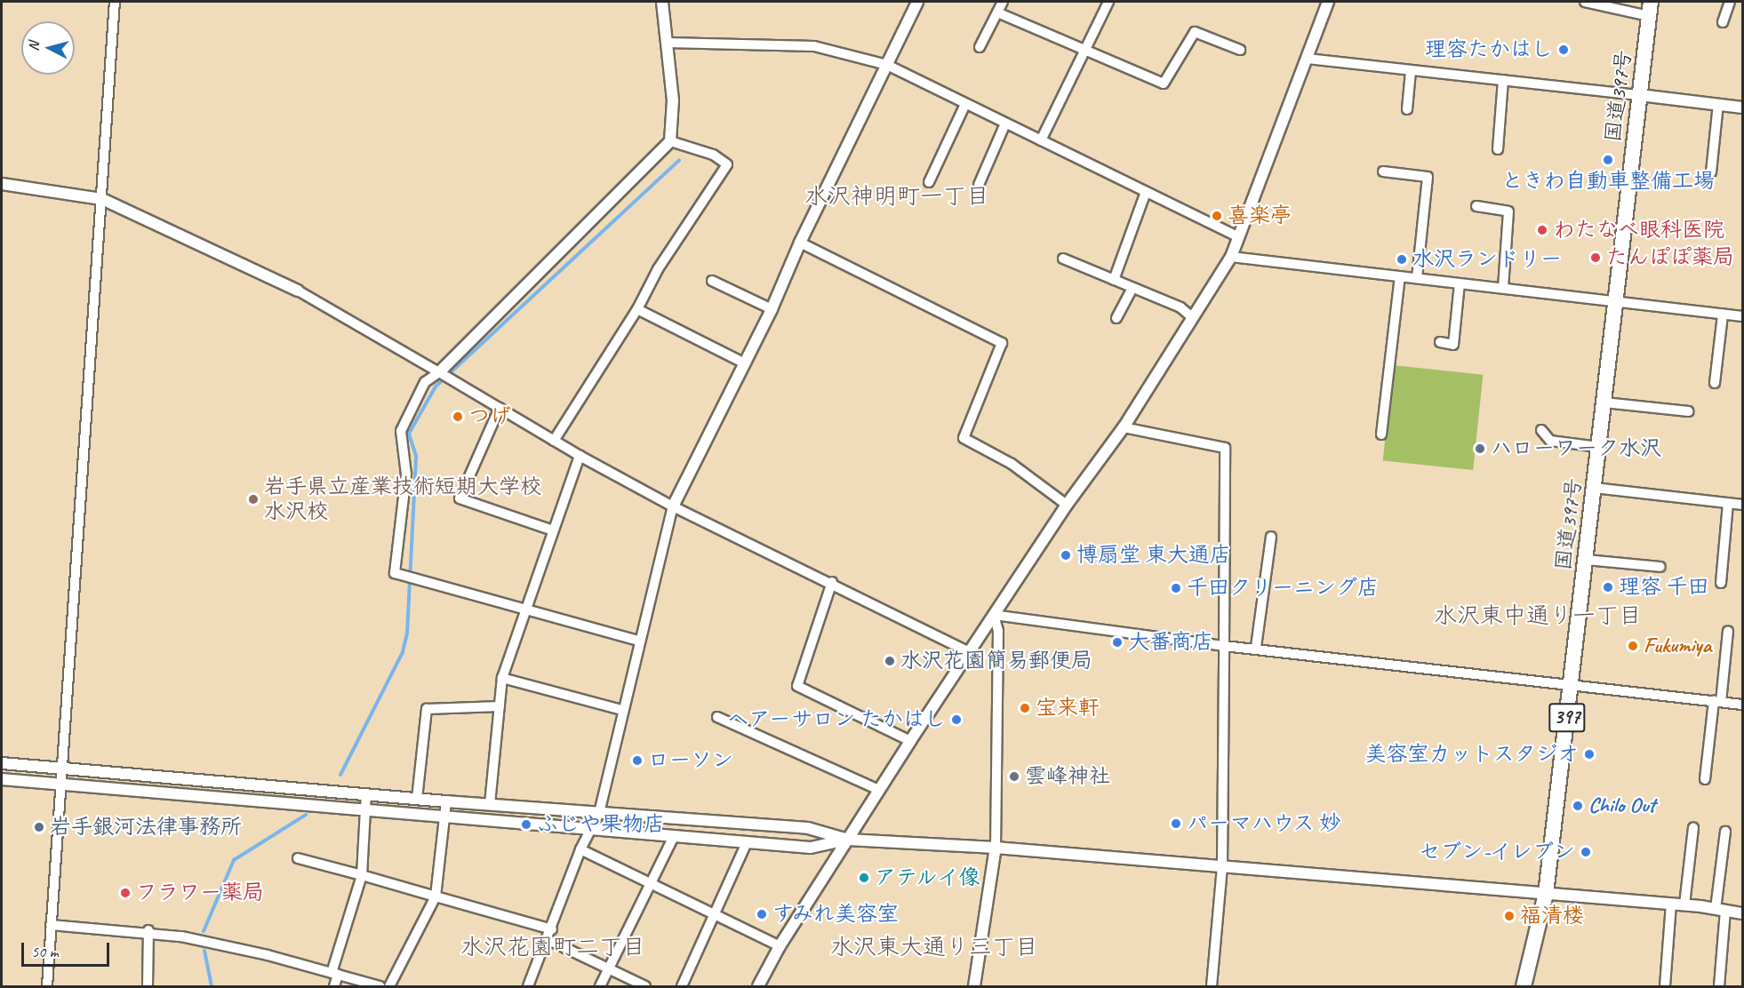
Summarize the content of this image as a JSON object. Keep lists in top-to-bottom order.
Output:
{
  "streets": {
    "highway": ["国道397号", "397"]
  },
  "districts": [
    "水沢神明町一丁目",
    "水沢東中通り一丁目",
    "水沢花園町二丁目",
    "水沢東大通り三丁目"
  ],
  "places": [
    "理容たかはし",
    "ときわ自動車整備工場",
    "喜楽亭",
    "わたなべ眼科医院",
    "たんぽぽ薬局",
    "水沢ランドリー",
    "つげ",
    "ハローワーク水沢",
    "岩手県立産業技術短期大学校 水沢校",
    "博扇堂 東大通店",
    "理容 千田",
    "千田クリーニング店",
    "大番商店",
    "Fukumiya",
    "水沢花園簡易郵便局",
    "宝来軒",
    "ヘアーサロン たかはし",
    "美容室カットスタジオ",
    "ローソン",
    "雲峰神社",
    "Chilo Out",
    "パーマハウス 妙",
    "ふじや果物店",
    "岩手銀河法律事務所",
    "セブン-イレブン",
    "アテルイ像",
    "フラワー薬局",
    "すみれ美容室",
    "福清楼"
  ],
  "scale_bar": "50 m",
  "north": "left"
}
